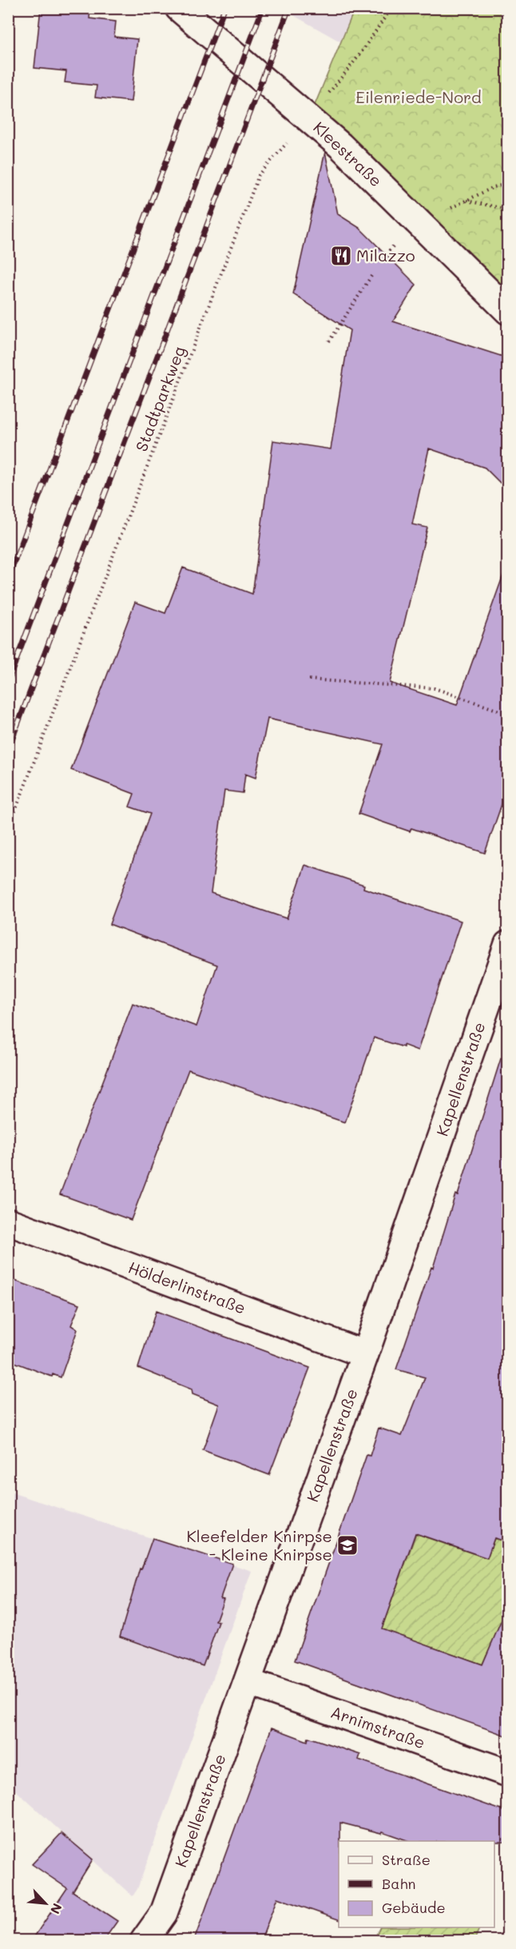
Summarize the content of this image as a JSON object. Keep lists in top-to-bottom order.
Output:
{
  "streets": {
    "street": [
      "Kleestraße",
      "Kapellenstraße",
      "Hölderlinstraße",
      "Arnimstraße"
    ],
    "path": ["Stadtparkweg"]
  },
  "crossings": [
    ["Kleestraße", "Stadtparkweg"],
    ["Kapellenstraße", "Hölderlinstraße"],
    ["Kapellenstraße", "Arnimstraße"]
  ],
  "parks": ["Eilenriede-Nord"],
  "places": {
    "restaurant": ["Milazzo"],
    "school or university": ["Kleefelder Knirpse - Kleine Knirpse"]
  },
  "legend": ["Straße", "Bahn", "Gebäude"],
  "north": "bottom right"
}
